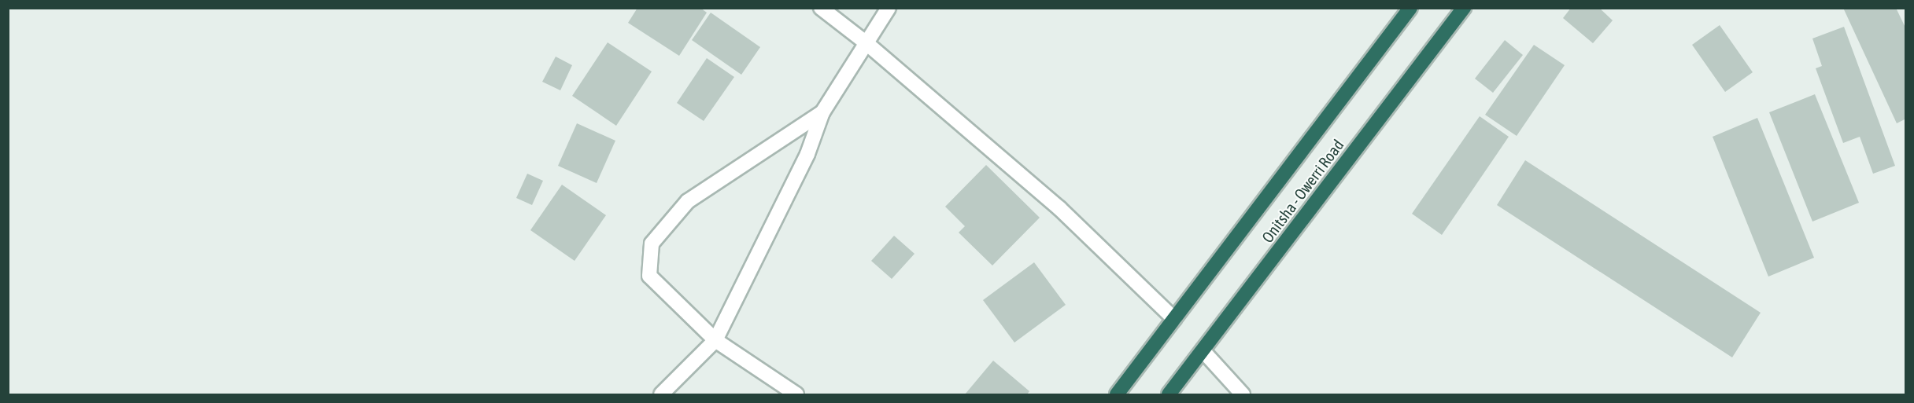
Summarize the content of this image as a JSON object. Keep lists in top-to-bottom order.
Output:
{
  "streets": {
    "highway": ["Onitsha - Owerri Road"]
  }
}
